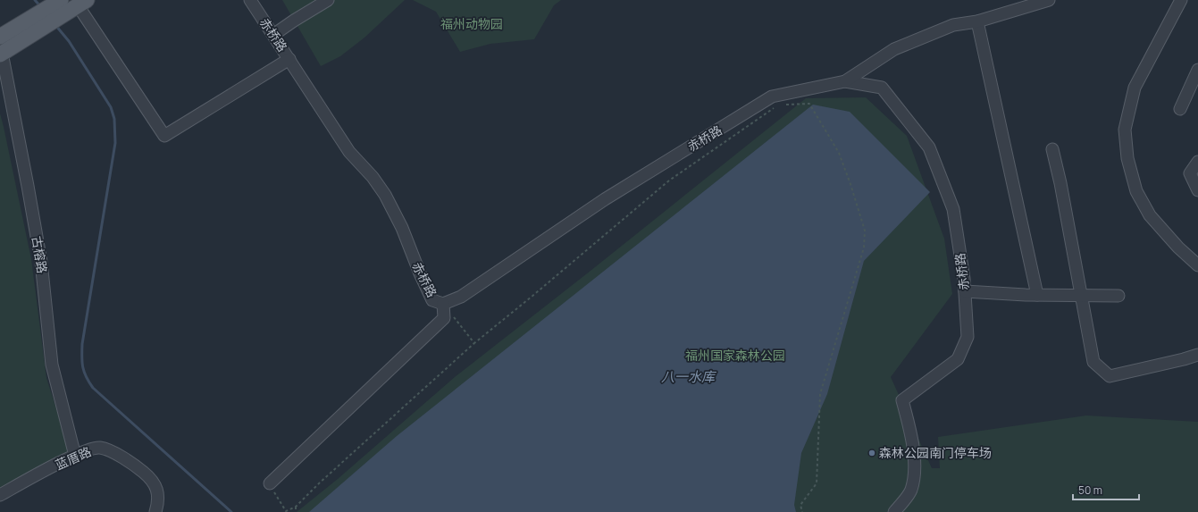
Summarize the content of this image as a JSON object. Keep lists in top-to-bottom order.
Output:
{
  "streets": {
    "street": ["赤桥路", "古榕路", "蓝厝路"]
  },
  "crossings": [
    ["古榕路", "蓝厝路"]
  ],
  "water": ["八一水库"],
  "parks": ["福州动物园", "福州国家森林公园"],
  "places": ["森林公园南门停车场"],
  "scale_bar": "50 m"
}
